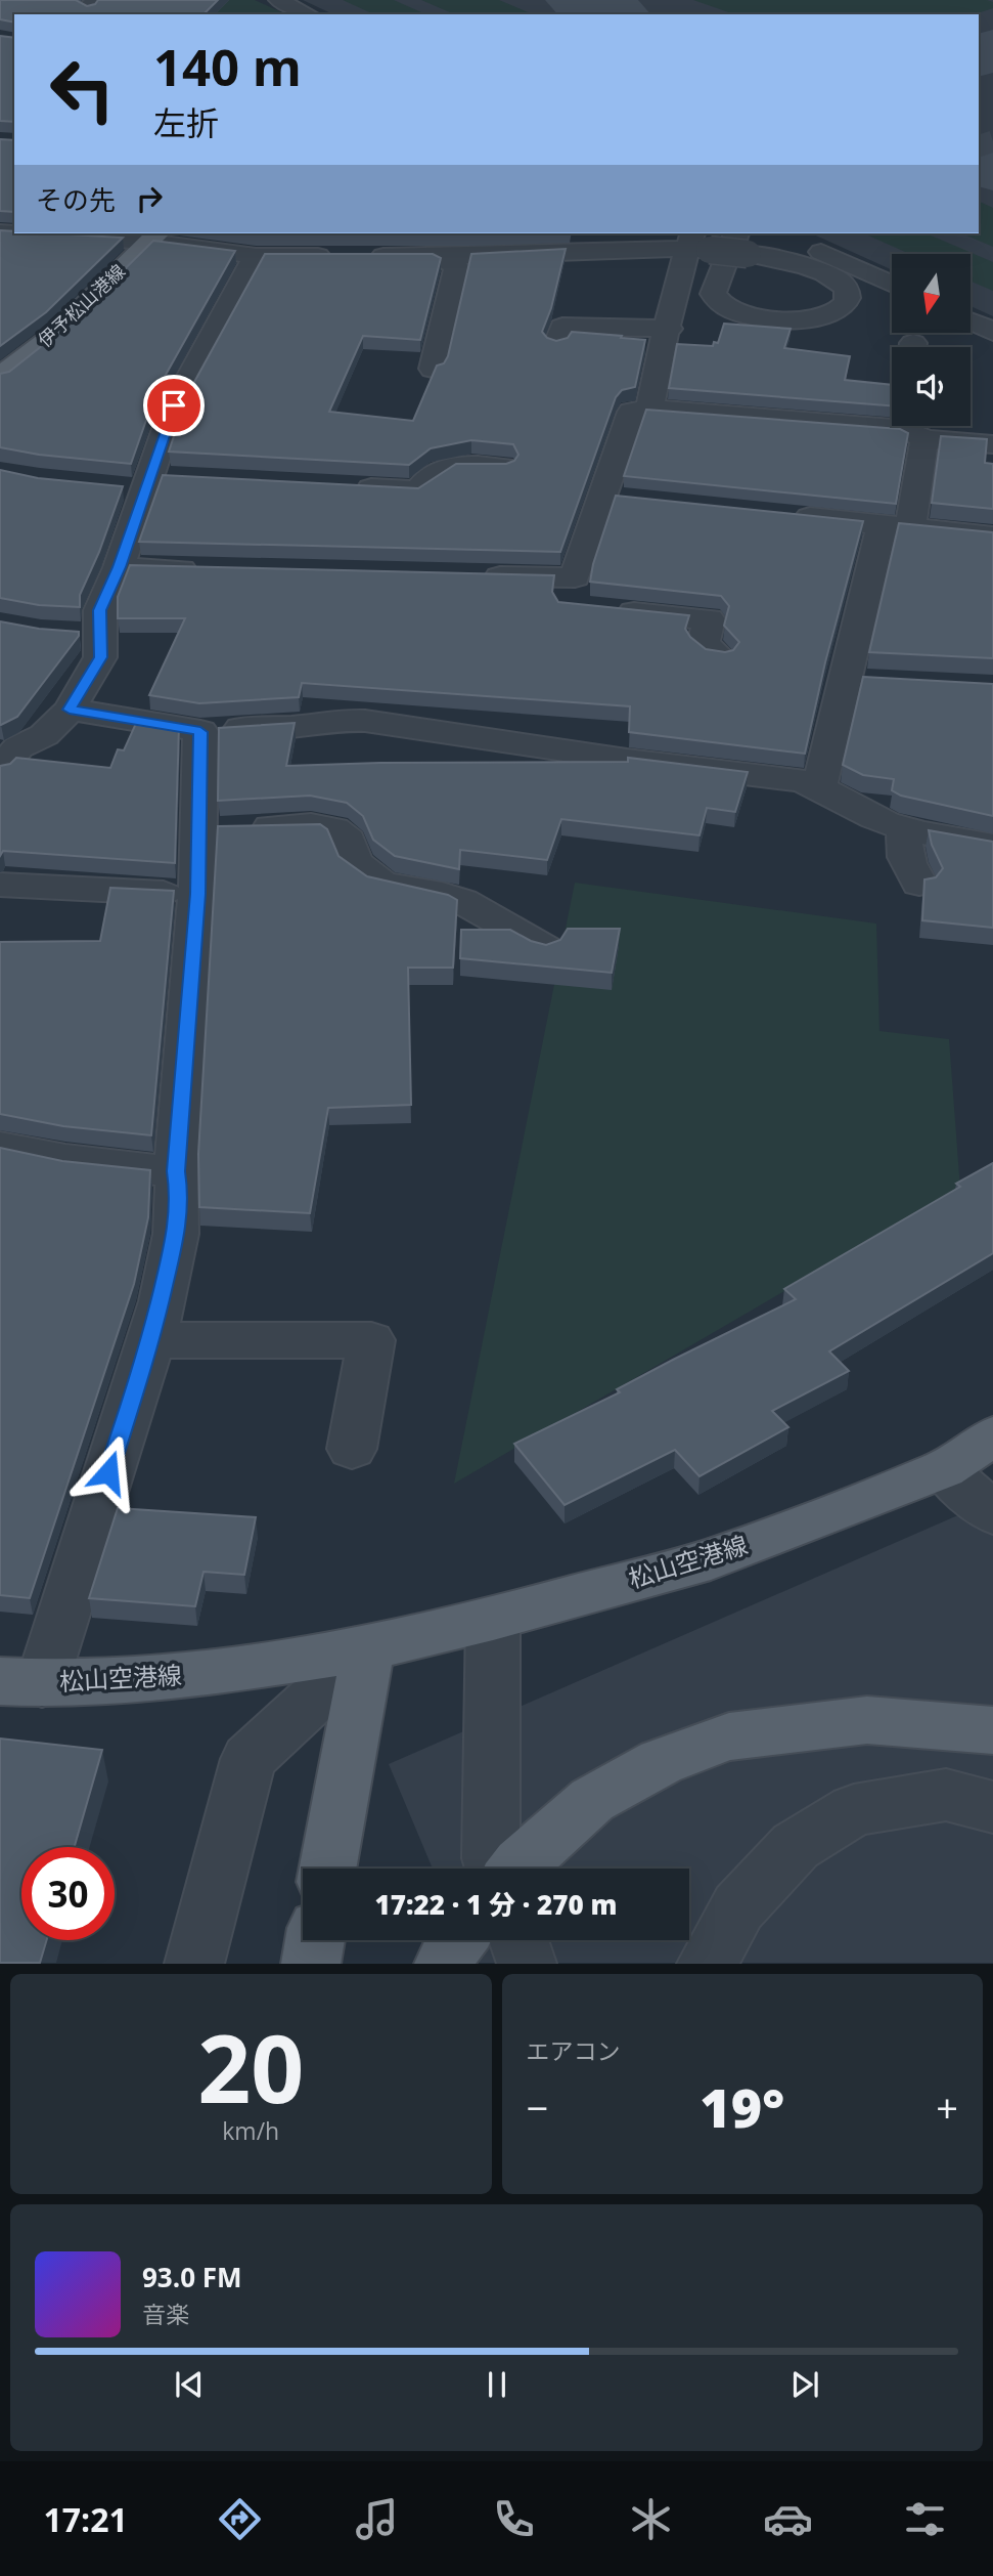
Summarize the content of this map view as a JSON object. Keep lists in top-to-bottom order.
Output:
{
  "streets": {
    "main road": ["伊予松山港線", "松山空港線"]
  },
  "north": "bottom",
  "page": {
    "turn": ["140 m", "左折"],
    "then": "その先",
    "limit": "30",
    "trip": "17:22 · 1 分 · 270 m",
    "tile": [
      ["20", "km/h"],
      "エアコン"
    ],
    "heat": ["−", "19°", "+"],
    "song": ["93.0 FM", "音楽"],
    "tabs": "17:21"
  }
}
